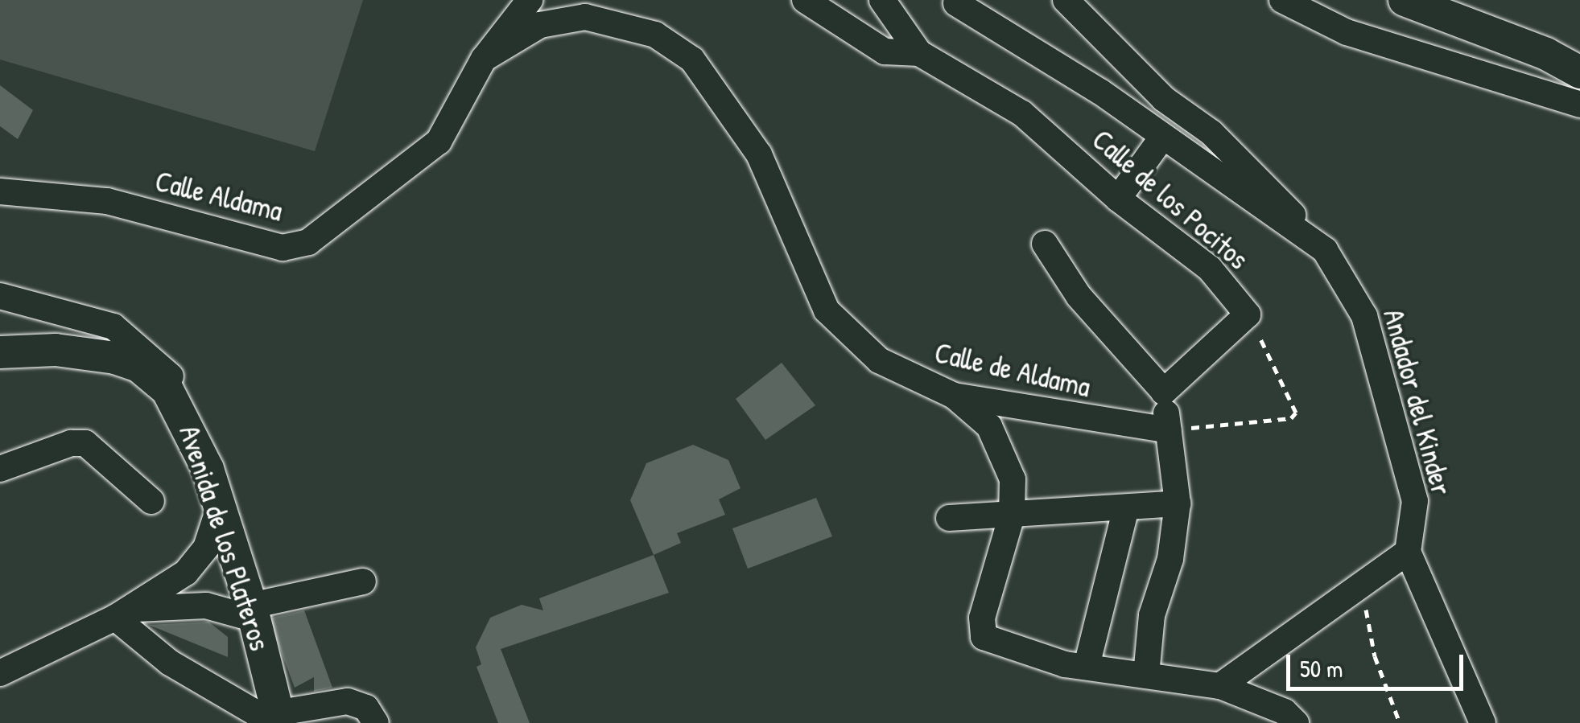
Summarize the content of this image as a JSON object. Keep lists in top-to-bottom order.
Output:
{
  "streets": {
    "main road": ["Avenida de los Plateros"],
    "street": [
      "Calle Aldama",
      "Calle de los Pocitos",
      "Calle de Aldama",
      "Andador del Kinder"
    ]
  },
  "crossings": [
    ["Calle Aldama", "Calle de Aldama"]
  ],
  "scale_bar": "50 m"
}
